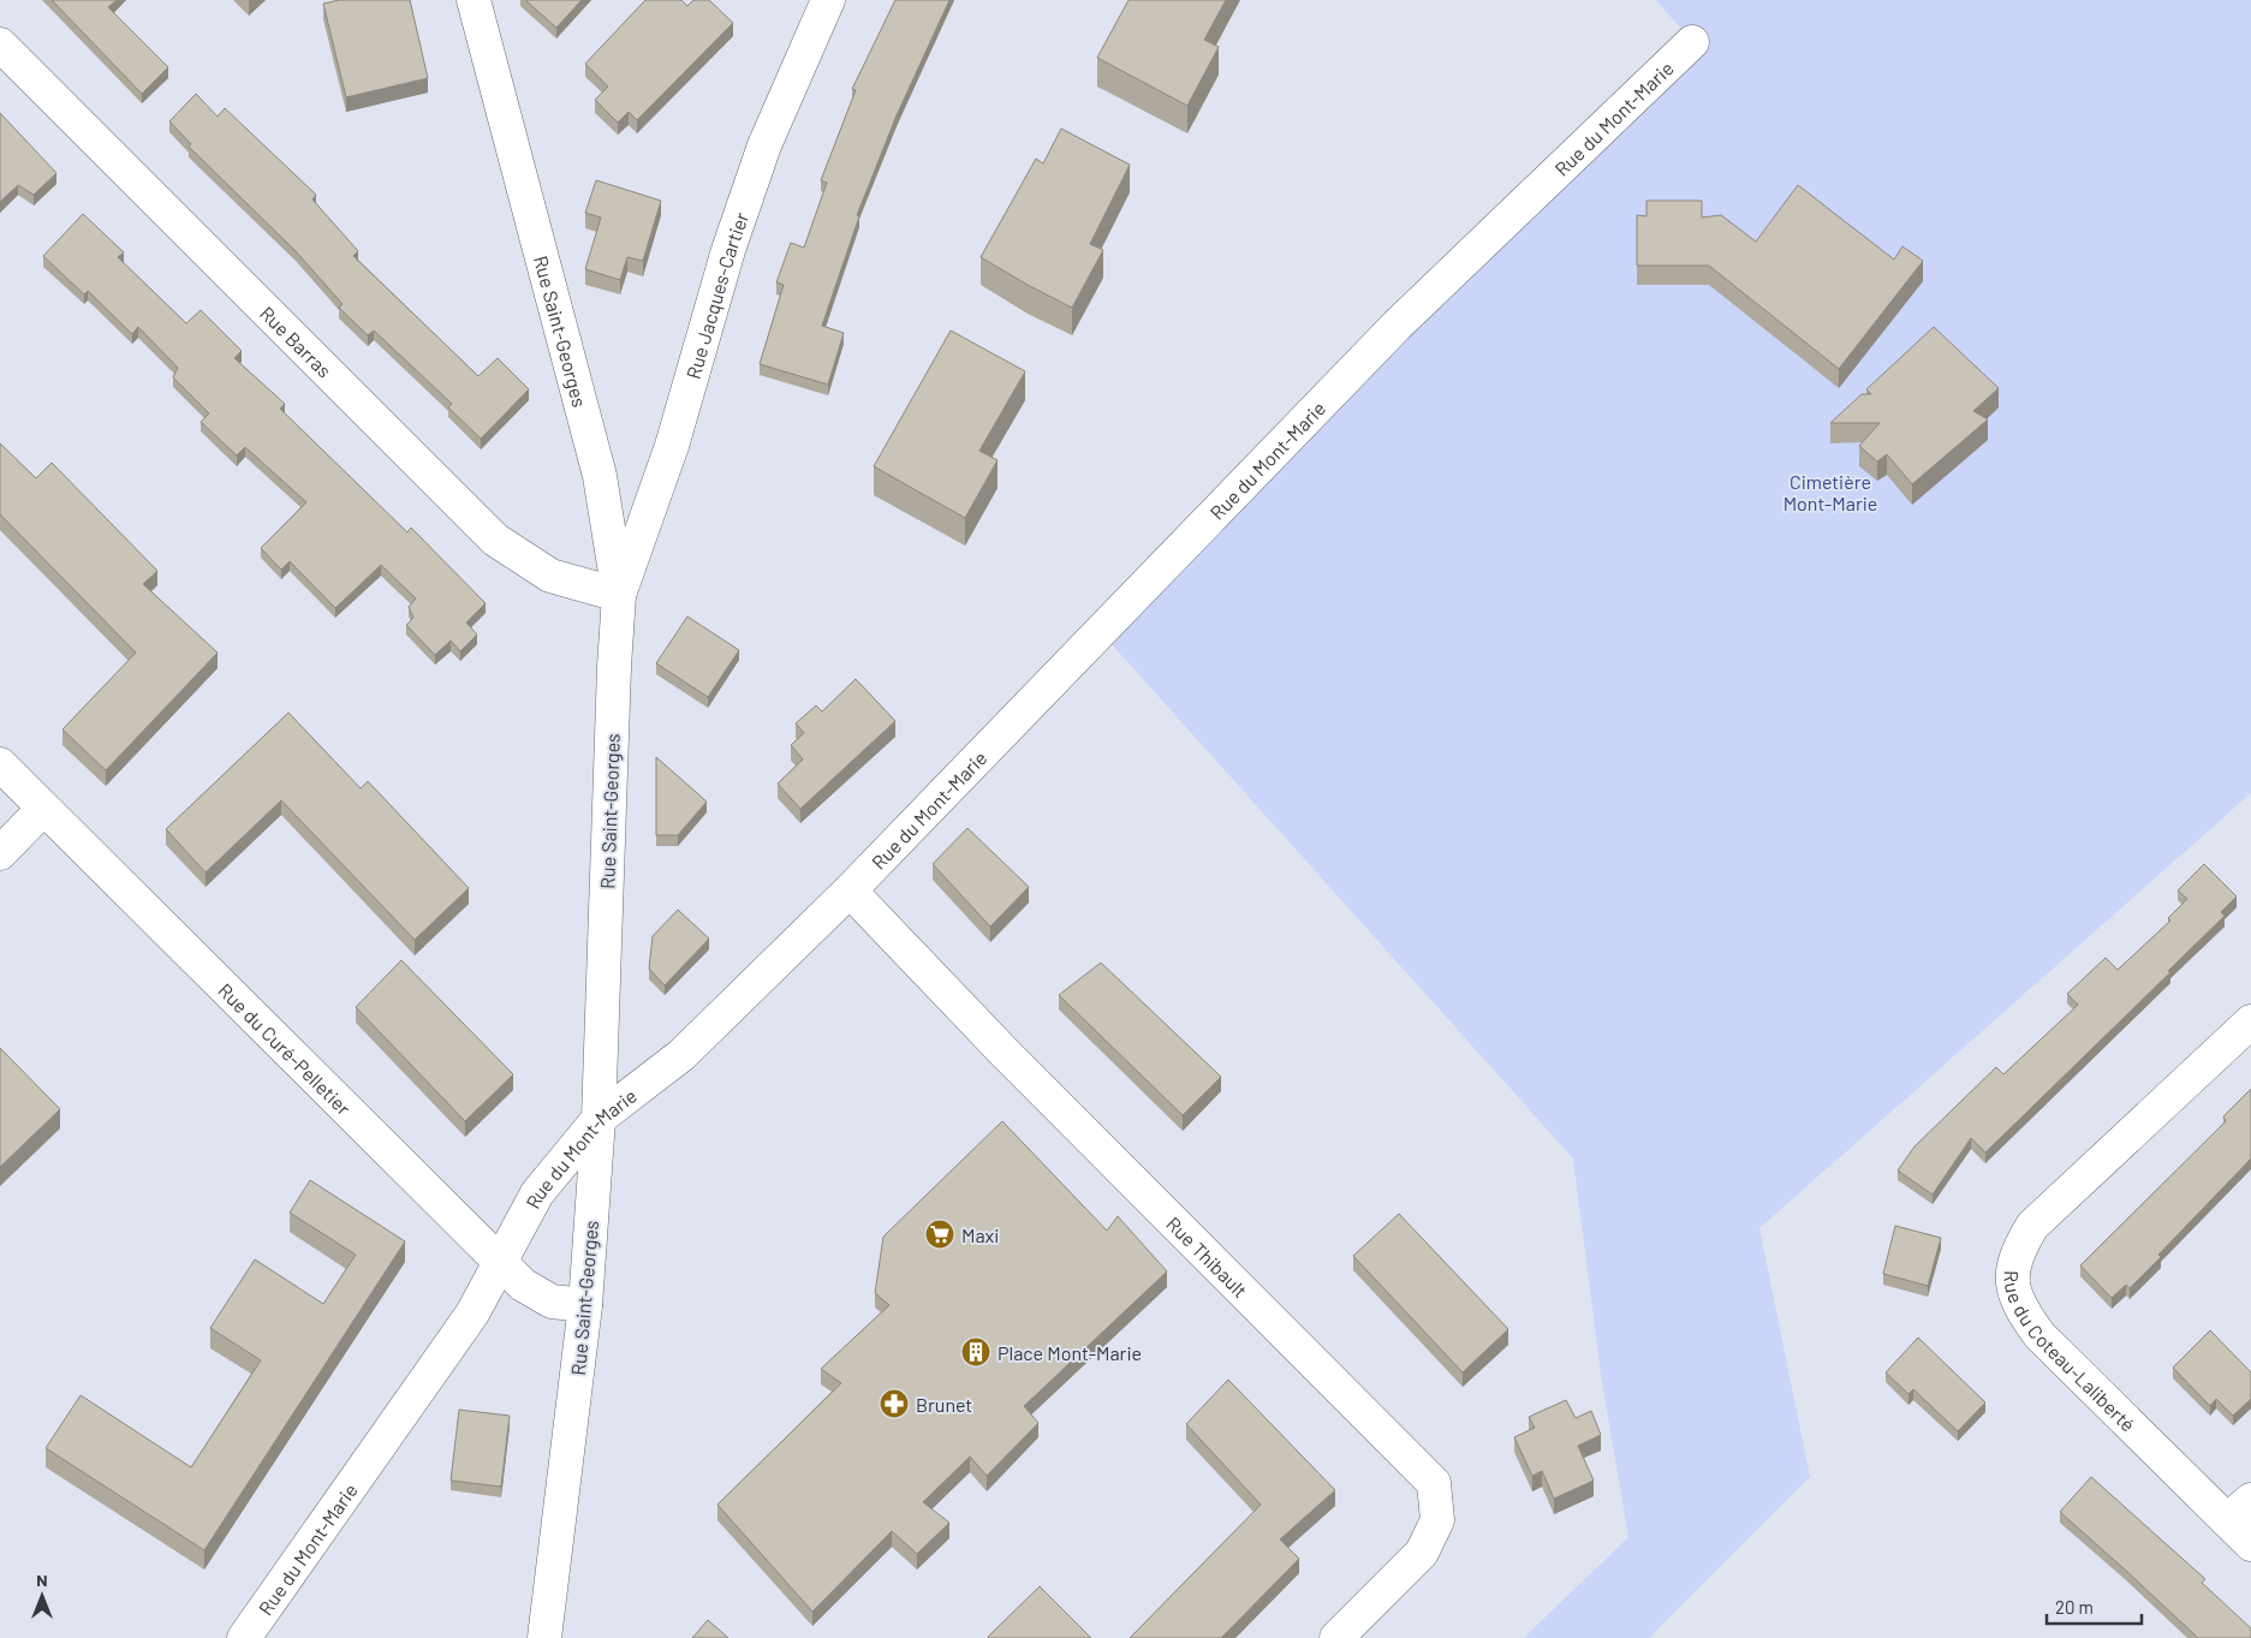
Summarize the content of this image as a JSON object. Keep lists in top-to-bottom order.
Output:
{
  "streets": {
    "street": [
      "Rue du Mont-Marie",
      "Rue Jacques-Cartier",
      "Rue Saint-Georges",
      "Rue Barras",
      "Rue du Curé-Pelletier",
      "Rue Thibault",
      "Rue du Coteau-Laliberté"
    ]
  },
  "crossings": [
    ["Rue du Mont-Marie", "Rue Saint-Georges"],
    ["Rue du Mont-Marie", "Rue du Curé-Pelletier"],
    ["Rue du Mont-Marie", "Rue Thibault"],
    ["Rue Jacques-Cartier", "Rue Saint-Georges"],
    ["Rue Jacques-Cartier", "Rue Barras"],
    ["Rue Saint-Georges", "Rue Barras"],
    ["Rue Saint-Georges", "Rue du Curé-Pelletier"]
  ],
  "parks": ["Cimetière Mont-Marie"],
  "places": {
    "supermarket": ["Maxi"],
    "building": ["Place Mont-Marie"],
    "pharmacy": ["Brunet"]
  },
  "scale_bar": "20 m",
  "north": "top"
}
